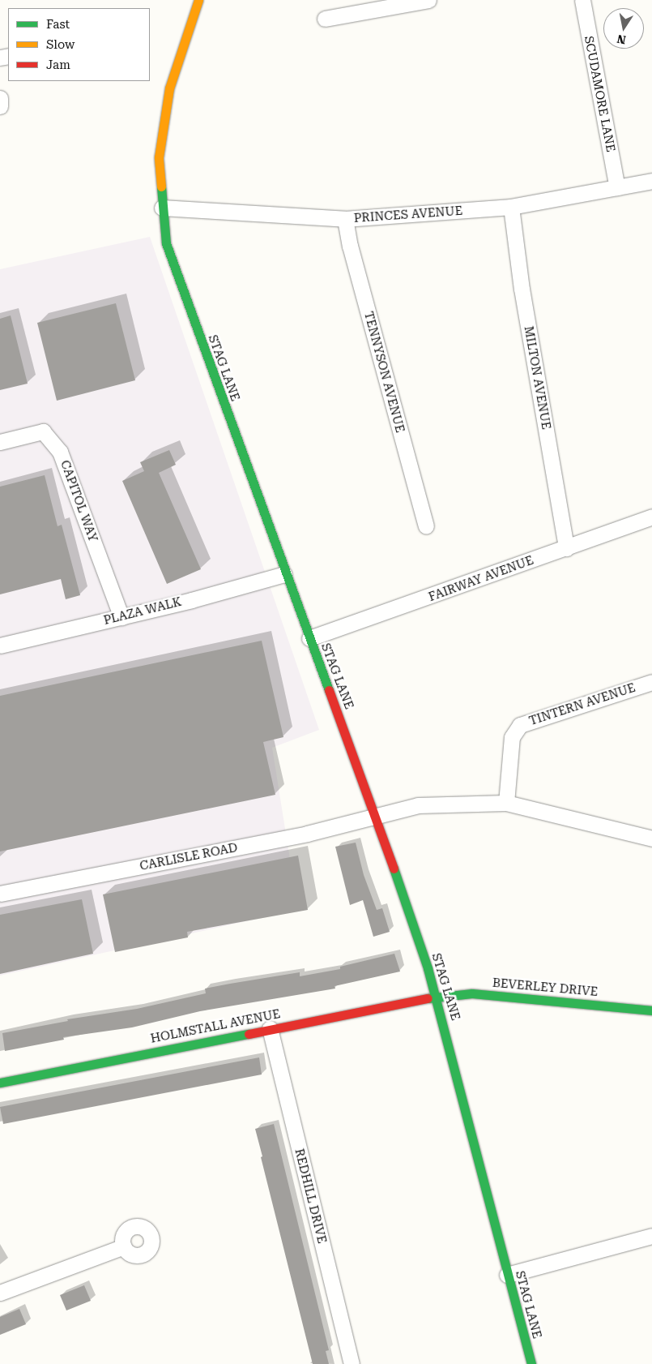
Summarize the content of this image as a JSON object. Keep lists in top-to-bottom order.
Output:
{
  "streets": {
    "street": [
      "SCUDAMORE LANE",
      "PRINCES AVENUE",
      "STAG LANE",
      "TENNYSON AVENUE",
      "MILTON AVENUE",
      "CAPITOL WAY",
      "FAIRWAY AVENUE",
      "PLAZA WALK",
      "TINTERN AVENUE",
      "CARLISLE ROAD",
      "BEVERLEY DRIVE",
      "HOLMSTALL AVENUE",
      "REDHILL DRIVE"
    ]
  },
  "crossings": [
    ["SCUDAMORE LANE", "PRINCES AVENUE"],
    ["PRINCES AVENUE", "STAG LANE"],
    ["PRINCES AVENUE", "TENNYSON AVENUE"],
    ["PRINCES AVENUE", "MILTON AVENUE"],
    ["STAG LANE", "FAIRWAY AVENUE"],
    ["STAG LANE", "PLAZA WALK"],
    ["STAG LANE", "CARLISLE ROAD"],
    ["STAG LANE", "BEVERLEY DRIVE"],
    ["STAG LANE", "HOLMSTALL AVENUE"],
    ["MILTON AVENUE", "FAIRWAY AVENUE"],
    ["CAPITOL WAY", "PLAZA WALK"],
    ["TINTERN AVENUE", "CARLISLE ROAD"],
    ["BEVERLEY DRIVE", "HOLMSTALL AVENUE"],
    ["HOLMSTALL AVENUE", "REDHILL DRIVE"]
  ],
  "legend": ["Fast", "Slow", "Jam"],
  "north": "bottom"
}
